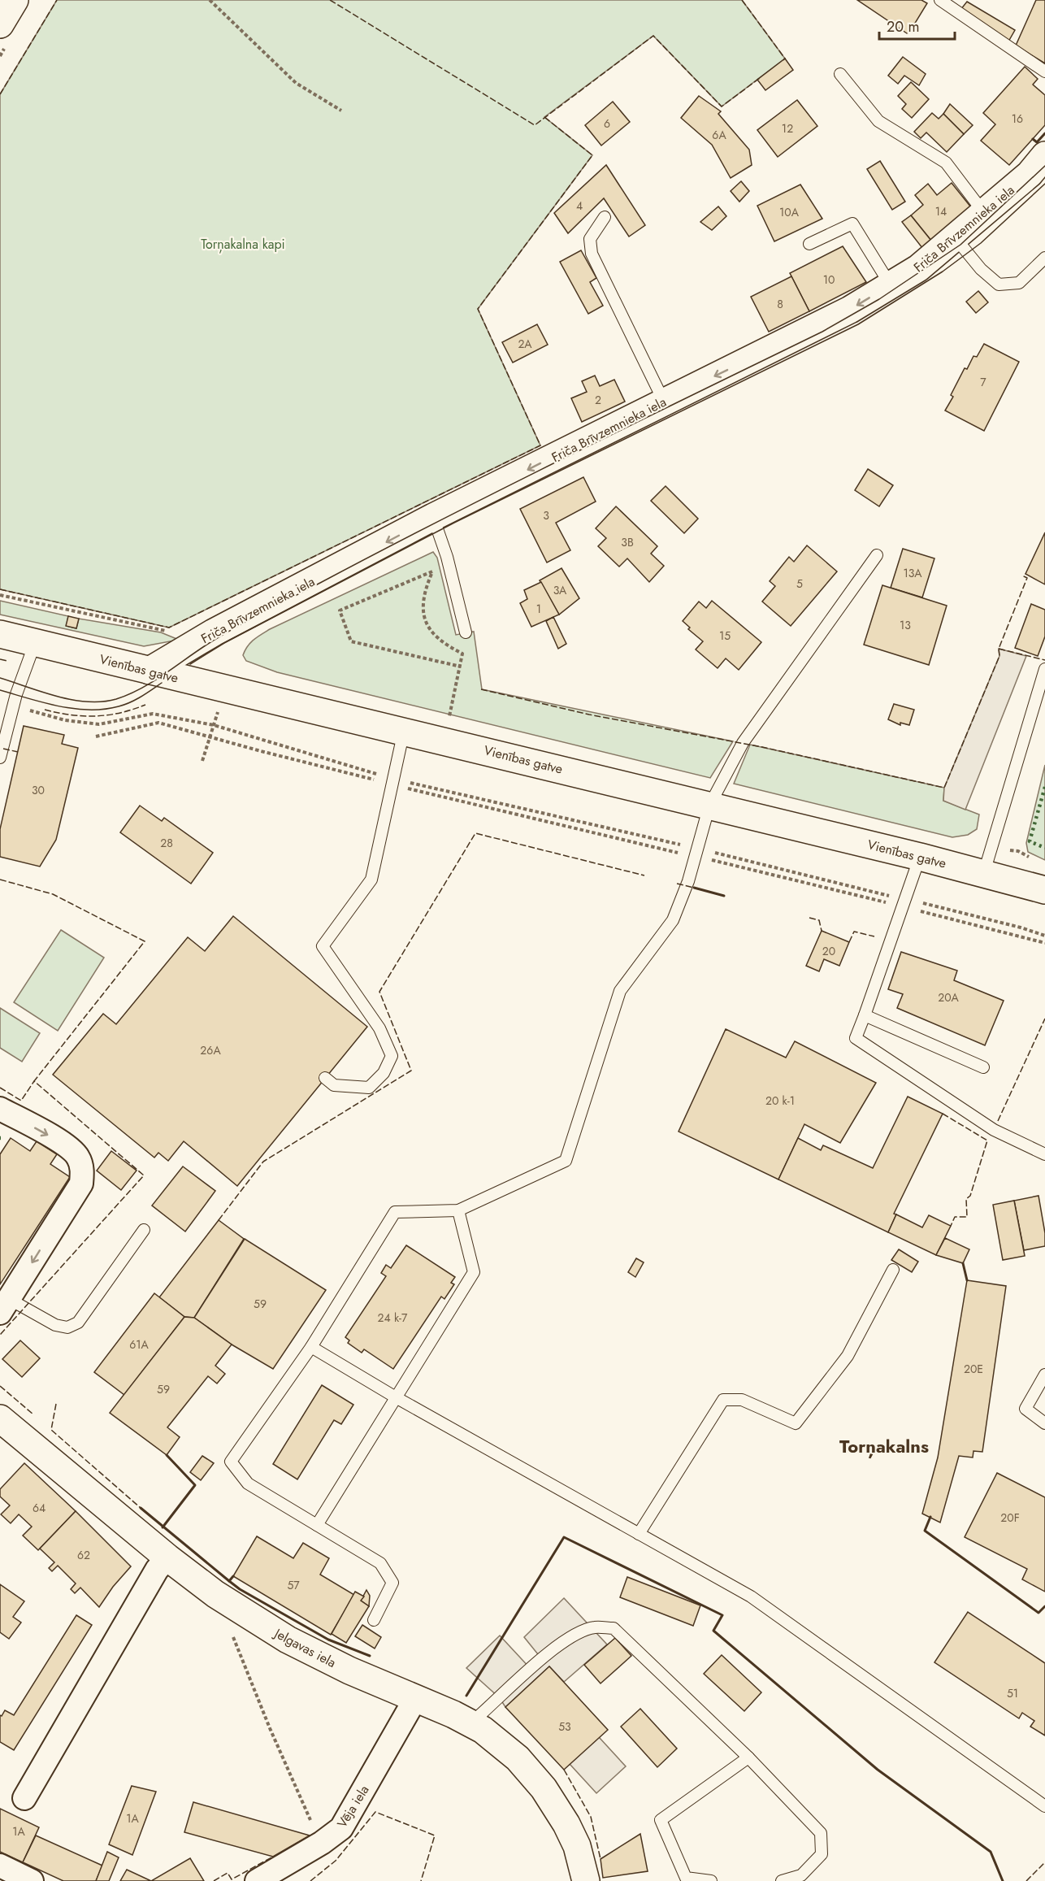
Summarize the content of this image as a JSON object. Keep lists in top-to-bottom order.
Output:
{
  "streets": {
    "street": [
      "Friča Brīvzemnieka iela",
      "Vienības gatve",
      "Jelgavas iela",
      "Vēja iela"
    ]
  },
  "crossings": [
    ["Friča Brīvzemnieka iela", "Vienības gatve"],
    ["Jelgavas iela", "Vēja iela"]
  ],
  "one_way": ["Friča Brīvzemnieka iela"],
  "districts": ["Torņakalns"],
  "parks": ["Torņakalna kapi"],
  "house_numbers": [
    "16",
    "6",
    "12",
    "6A",
    "4",
    "14",
    "10A",
    "10",
    "8",
    "2A",
    "7",
    "2",
    "3",
    "3B",
    "13A",
    "5",
    "3A",
    "1",
    "13",
    "15",
    "30",
    "28",
    "20",
    "20A",
    "26A",
    "20 k-1",
    "59",
    "24 k-7",
    "61A",
    "20E",
    "59",
    "64",
    "20F",
    "62",
    "57",
    "51",
    "53",
    "1A",
    "1A"
  ],
  "scale_bar": "20 m"
}
